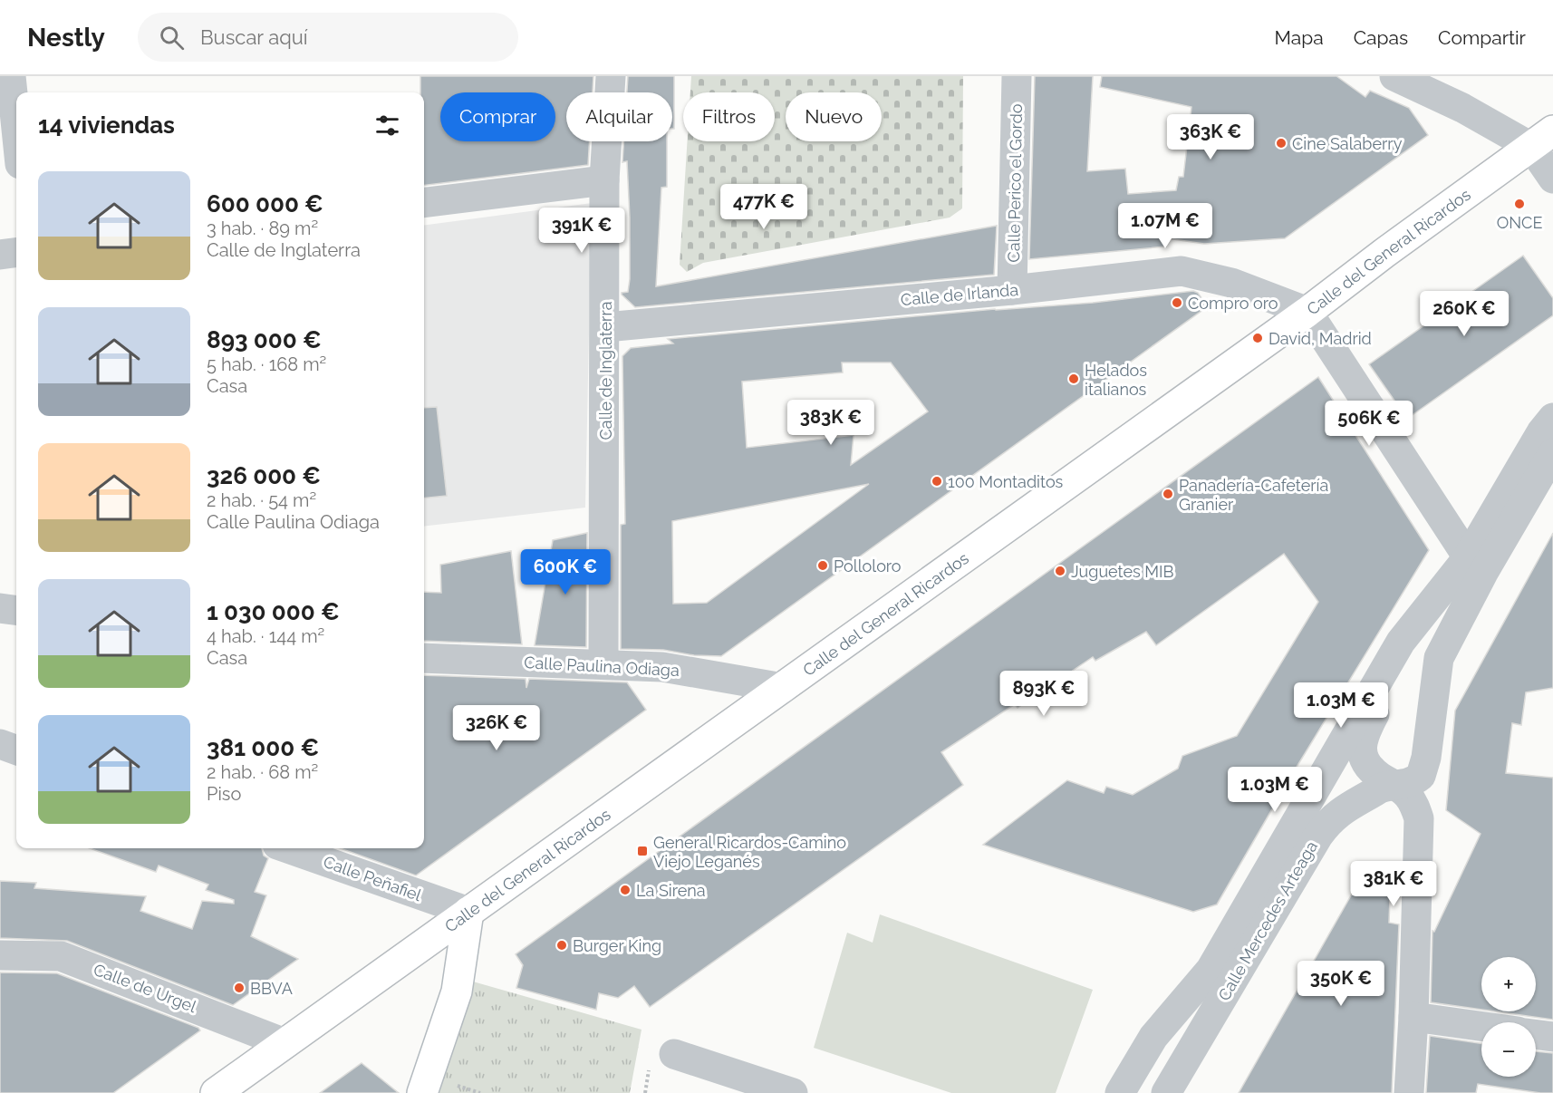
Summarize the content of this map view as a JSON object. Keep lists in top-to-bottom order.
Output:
{
  "streets": {
    "main road": ["Calle del General Ricardos"],
    "street": [
      "Calle Perico el Gordo",
      "Calle de Irlanda",
      "Calle de Inglaterra",
      "Calle Paulina Odiaga",
      "Calle Peñafiel",
      "Calle Mercedes Arteaga",
      "Calle de Urgel"
    ]
  },
  "crossings": [
    ["Calle Perico el Gordo", "Calle de Irlanda"],
    ["Calle del General Ricardos", "Calle de Irlanda"],
    ["Calle del General Ricardos", "Calle Paulina Odiaga"],
    ["Calle del General Ricardos", "Calle Peñafiel"],
    ["Calle del General Ricardos", "Calle de Urgel"],
    ["Calle de Irlanda", "Calle de Inglaterra"],
    ["Calle de Inglaterra", "Calle Paulina Odiaga"]
  ],
  "places": {
    "other": [
      "Cine Salaberry",
      "ONCE",
      "Compro oro",
      "David, Madrid",
      "Helados italianos",
      "100 Montaditos",
      "Panadería-Cafetería Granier",
      "Polloloro",
      "Juguetes MIB",
      "La Sirena",
      "Burger King",
      "BBVA"
    ],
    "transit": ["General Ricardos-Camino Viejo Leganés"]
  },
  "page": {
    "header": "Nestly",
    "search": "Buscar aquí",
    "nav": ["Mapa", "Capas", "Compartir"],
    "chip": [
      "Comprar",
      "Alquilar",
      "Filtros",
      "Nuevo"
    ],
    "heading": "14 viviendas",
    "price": [
      "363K €",
      "477K €",
      "1.07M €",
      "391K €",
      "260K €",
      "383K €",
      "506K €",
      "600K €",
      "893K €",
      "1.03M €",
      "326K €",
      "1.03M €",
      "381K €",
      "350K €"
    ],
    "list": [
      {
        "name": "600 000 €",
        "note": "3 hab. · 89 m² · Calle de Inglaterra"
      },
      {
        "name": "893 000 €",
        "note": "5 hab. · 168 m² · Casa"
      },
      {
        "name": "326 000 €",
        "note": "2 hab. · 54 m² · Calle Paulina Odiaga"
      },
      {
        "name": "1 030 000 €",
        "note": "4 hab. · 144 m² · Casa"
      },
      {
        "name": "381 000 €",
        "note": "2 hab. · 68 m² · Piso"
      }
    ],
    "map_buttons": ["+", "−"]
  }
}
